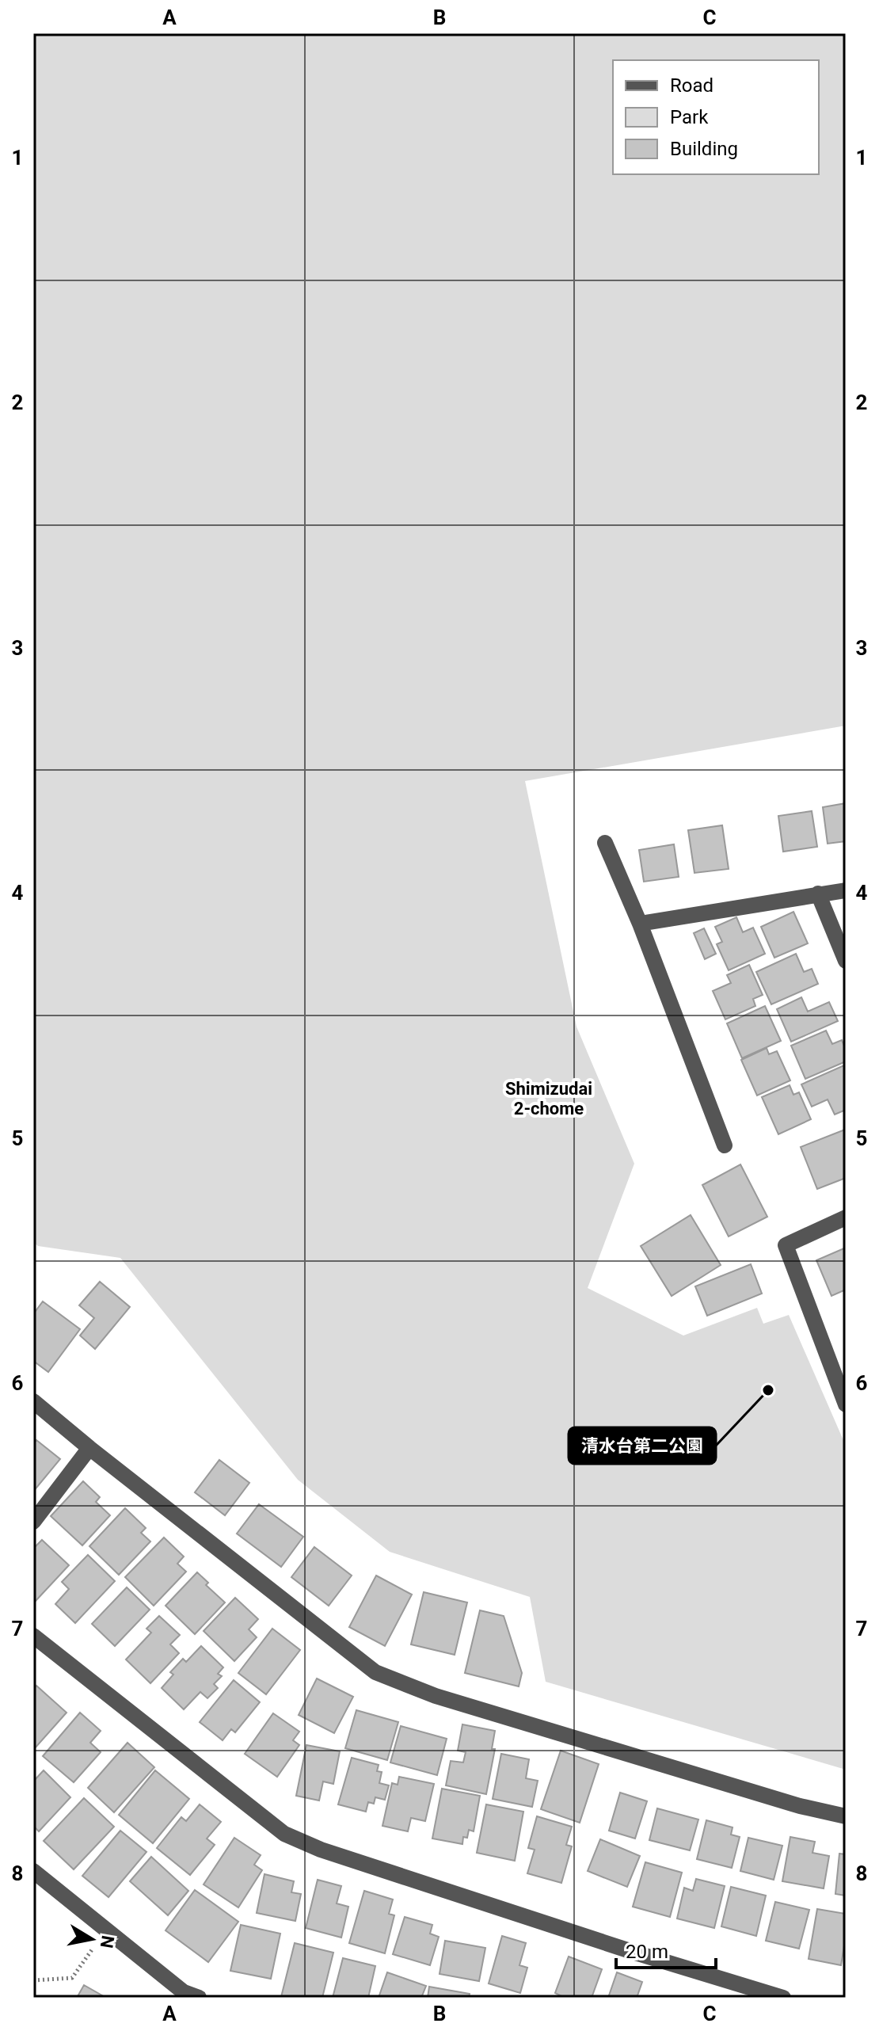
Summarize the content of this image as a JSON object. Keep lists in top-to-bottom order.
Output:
{
  "districts": ["Shimizudai 2-chome"],
  "places": ["清水台第二公園"],
  "legend": ["Road", "Park", "Building"],
  "scale_bar": "20 m",
  "north": "right",
  "grid": {
    "columns": ["A", "B", "C"],
    "rows": [
      "1",
      "2",
      "3",
      "4",
      "5",
      "6",
      "7",
      "8"
    ]
  }
}
